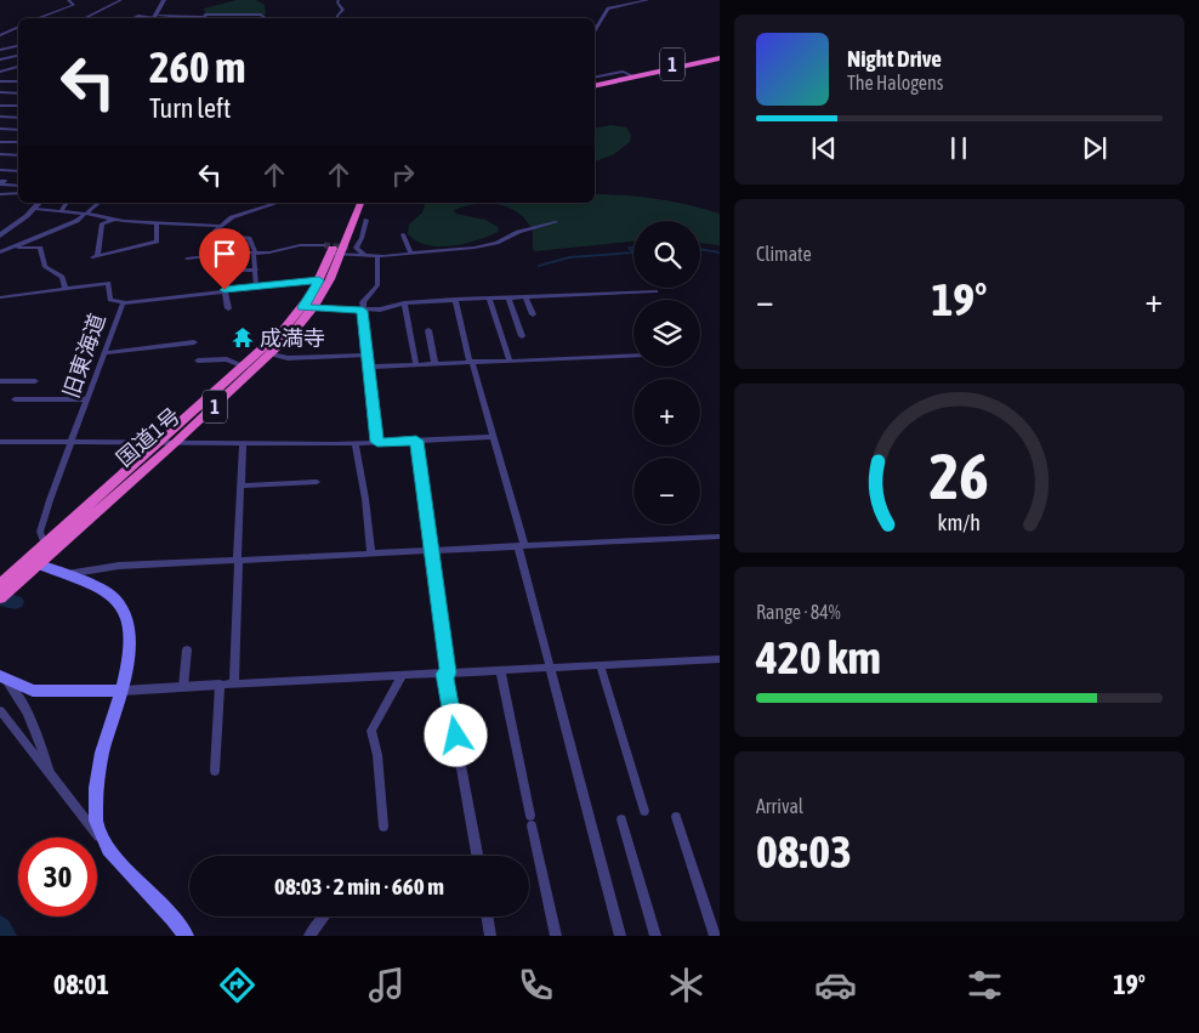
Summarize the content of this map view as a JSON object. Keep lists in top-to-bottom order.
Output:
{
  "streets": {
    "highway": ["1", "国道1号"],
    "street": ["旧東海道"]
  },
  "crossings": [
    ["旧東海道", "国道1号"]
  ],
  "places": {
    "temple": ["成満寺"]
  },
  "page": {
    "turn": ["260 m", "Turn left"],
    "song": ["Night Drive", "The Halogens"],
    "tile": [
      "Climate",
      ["Range · 84%", "420 km"],
      ["Arrival", "08:03"]
    ],
    "map_buttons": ["+", "−"],
    "heat": ["−", "19°", "+"],
    "limit": "30",
    "trip": "08:03 · 2 min · 660 m",
    "tabs": ["08:01", "19°"],
    "gauge": ["26", "km/h"]
  }
}
